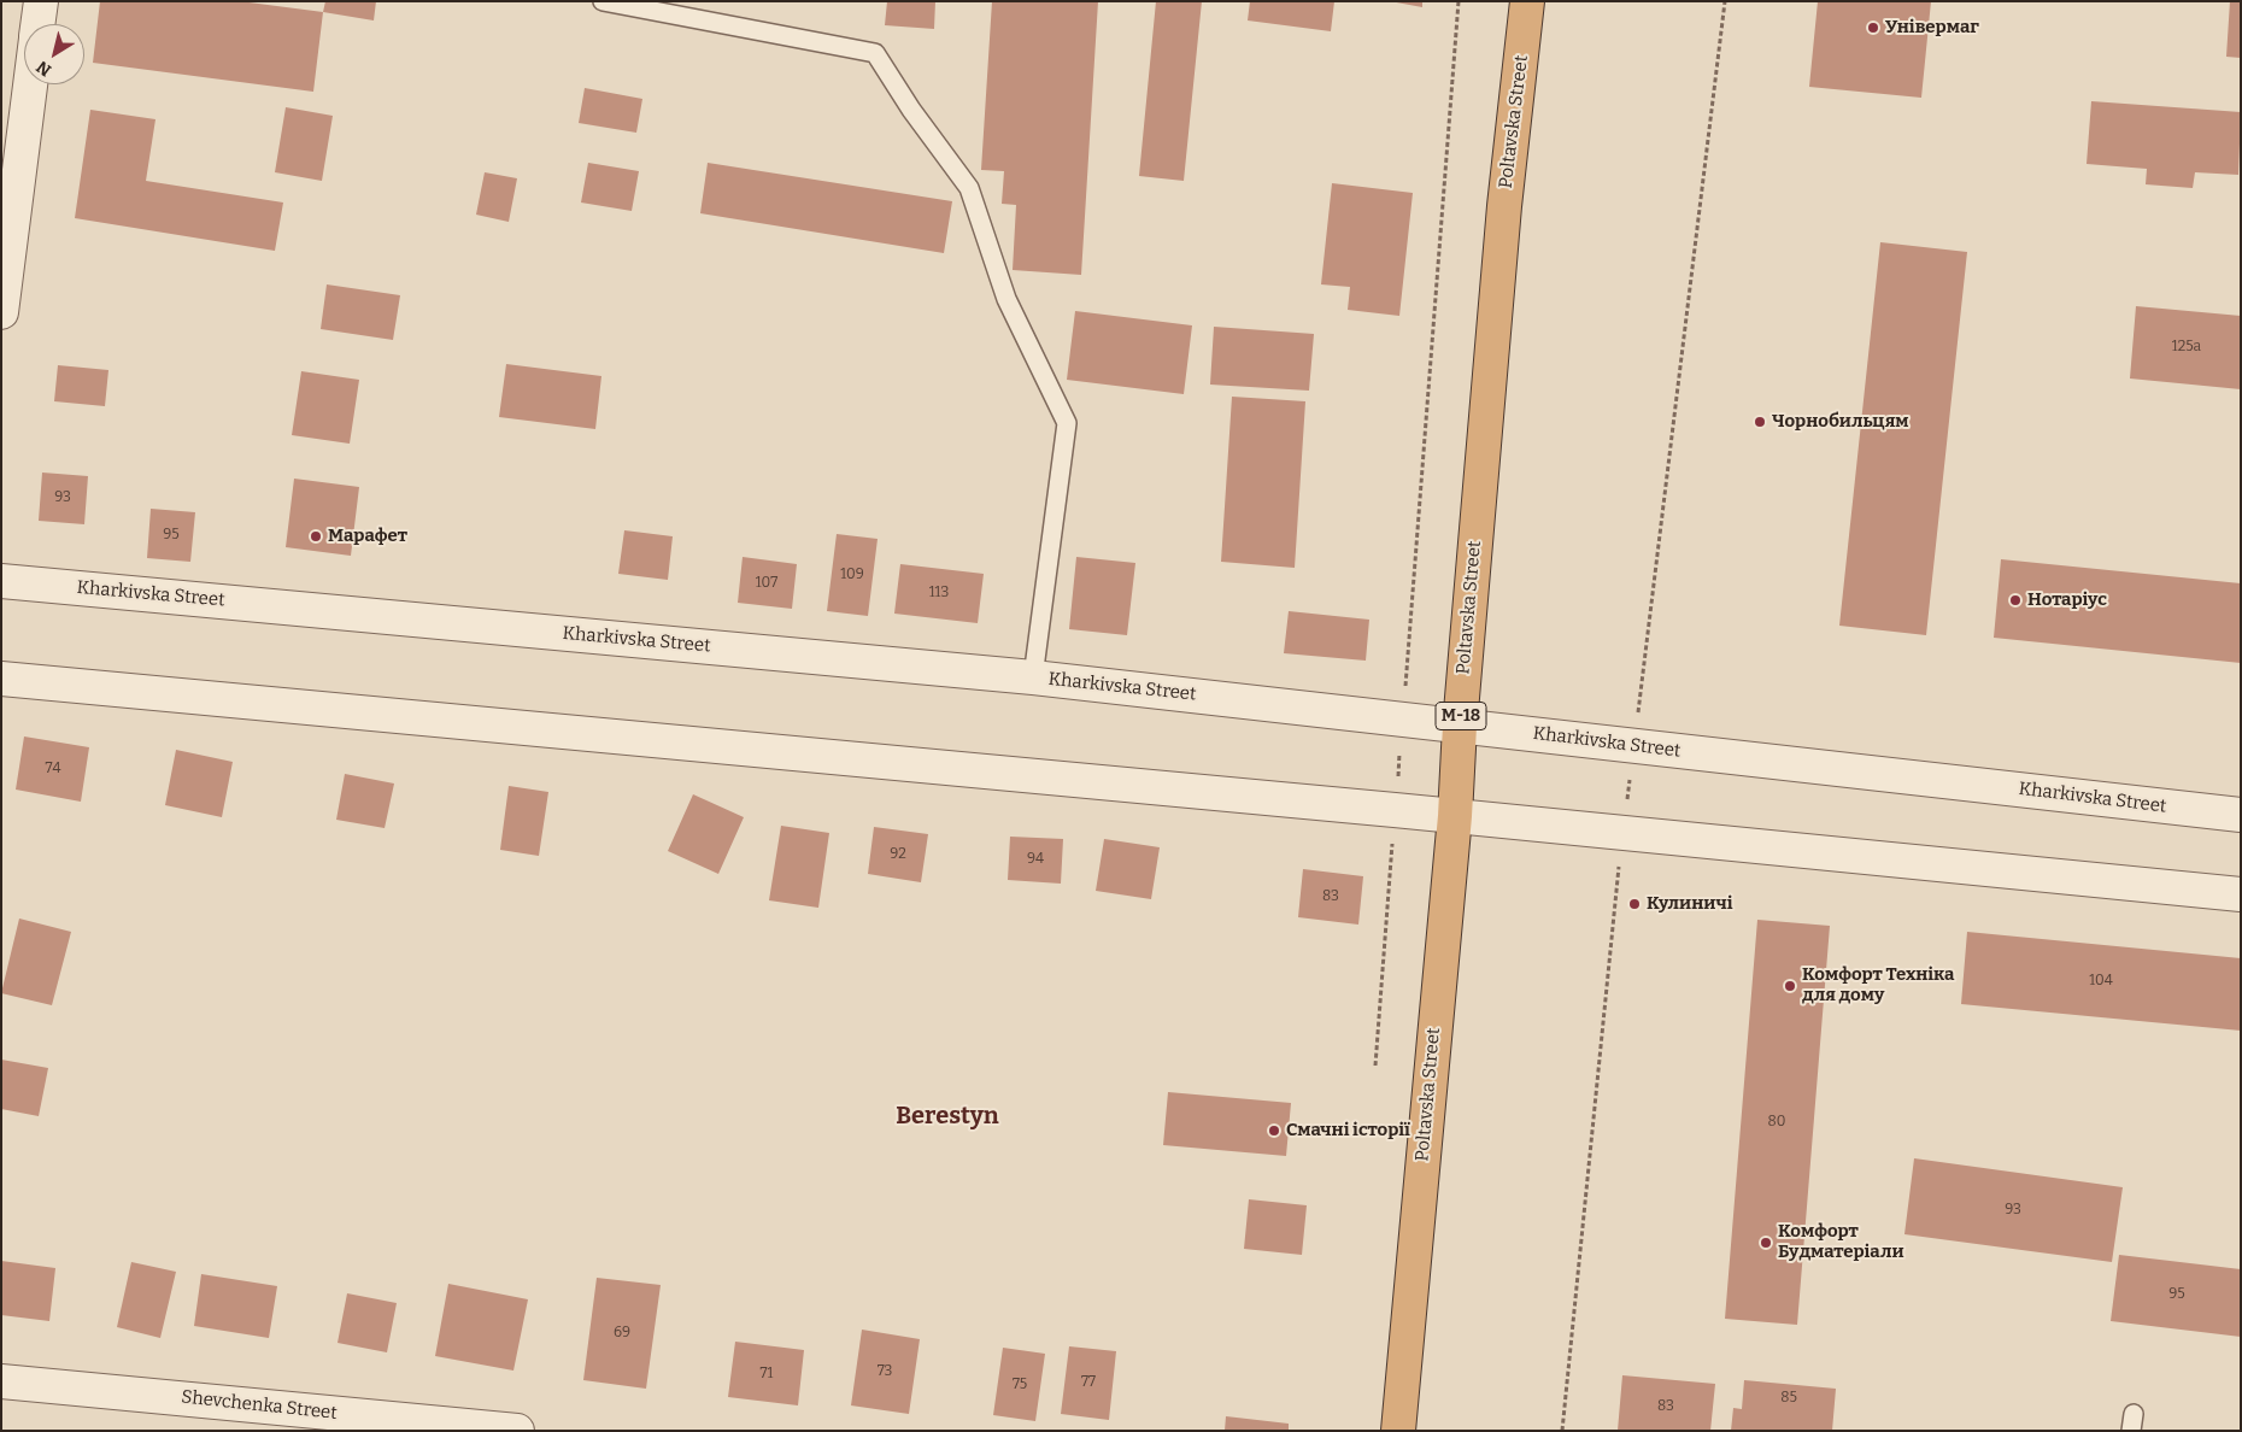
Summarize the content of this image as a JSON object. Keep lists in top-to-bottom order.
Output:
{
  "streets": {
    "highway": ["Poltavska Street", "М-18"],
    "street": ["Kharkivska Street", "Shevchenka Street"]
  },
  "crossings": [
    ["Poltavska Street", "Kharkivska Street"]
  ],
  "districts": ["Berestyn"],
  "places": [
    "Універмаг",
    "Чорнобильцям",
    "Марафет",
    "Нотаріус",
    "Кулиничі",
    "Комфорт Техніка для дому",
    "Смачні історії",
    "Комфорт Будматеріали"
  ],
  "house_numbers": [
    "125а",
    "93",
    "95",
    "109",
    "107",
    "113",
    "74",
    "92",
    "94",
    "83",
    "104",
    "80",
    "93",
    "95",
    "69",
    "73",
    "71",
    "77",
    "75",
    "85",
    "83"
  ],
  "north": "bottom left"
}
